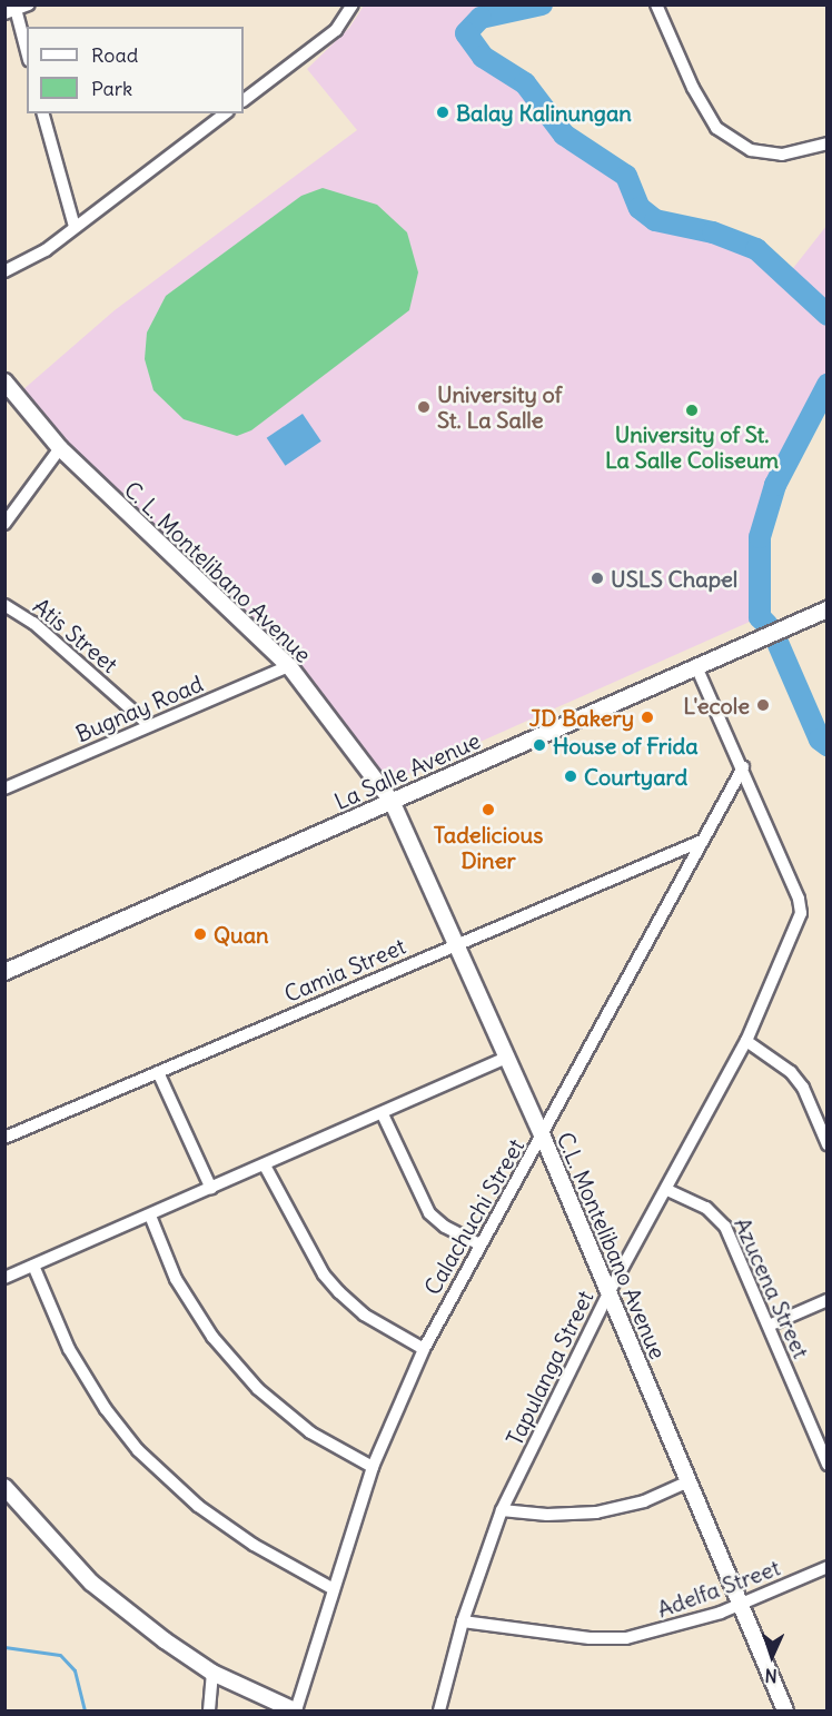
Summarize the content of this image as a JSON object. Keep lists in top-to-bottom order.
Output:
{
  "streets": {
    "street": [
      "C. L. Montelibano Avenue",
      "Atis Street",
      "Bugnay Road",
      "La Salle Avenue",
      "Camia Street",
      "Calachuchi Street",
      "C.L. Montelibano Avenue",
      "Azucena Street",
      "Tapulanga Street",
      "Adelfa Street"
    ]
  },
  "crossings": [
    ["C. L. Montelibano Avenue", "Bugnay Road"],
    ["C. L. Montelibano Avenue", "La Salle Avenue"],
    ["C. L. Montelibano Avenue", "C.L. Montelibano Avenue"],
    ["Atis Street", "Bugnay Road"],
    ["La Salle Avenue", "C.L. Montelibano Avenue"],
    ["Camia Street", "Calachuchi Street"],
    ["Camia Street", "C.L. Montelibano Avenue"],
    ["Calachuchi Street", "C.L. Montelibano Avenue"],
    ["Calachuchi Street", "Tapulanga Street"],
    ["C.L. Montelibano Avenue", "Tapulanga Street"],
    ["C.L. Montelibano Avenue", "Adelfa Street"],
    ["Azucena Street", "Tapulanga Street"],
    ["Tapulanga Street", "Adelfa Street"]
  ],
  "places": [
    "Balay Kalinungan",
    "University of St. La Salle",
    "University of St. La Salle Coliseum",
    "USLS Chapel",
    "L'ecole",
    "JD Bakery",
    "House of Frida",
    "Courtyard",
    "Tadelicious Diner",
    "Quan"
  ],
  "legend": ["Road", "Park"],
  "north": "bottom"
}
